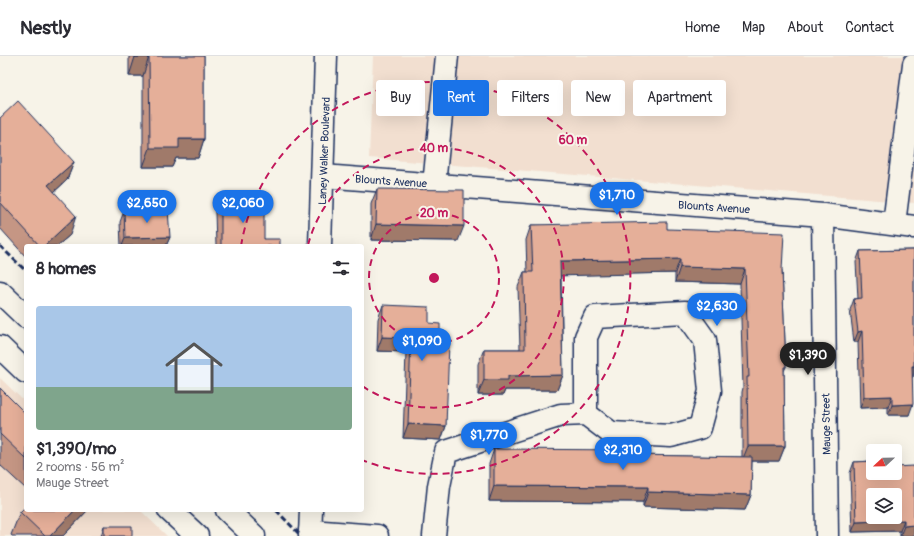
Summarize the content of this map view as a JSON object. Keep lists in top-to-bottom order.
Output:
{
  "streets": {
    "street": ["Laney Walker Boulevard", "Blounts Avenue", "Mauge Street"]
  },
  "crossings": [
    ["Laney Walker Boulevard", "Blounts Avenue"],
    ["Blounts Avenue", "Mauge Street"]
  ],
  "north": "left",
  "page": {
    "header": "Nestly",
    "nav": [
      "Home",
      "Map",
      "About",
      "Contact"
    ],
    "chip": [
      "Buy",
      "Rent",
      "Filters",
      "New",
      "Apartment"
    ],
    "price": [
      "$1,710",
      "$2,650",
      "$2,060",
      "$2,630",
      "$1,090",
      "$1,390",
      "$1,770",
      "$2,310"
    ],
    "heading": "8 homes",
    "list": [
      {
        "name": "$1,390/mo",
        "note": "2 rooms · 56 m² · Mauge Street"
      }
    ]
  },
  "rings": ["60 m", "40 m", "20 m"]
}
